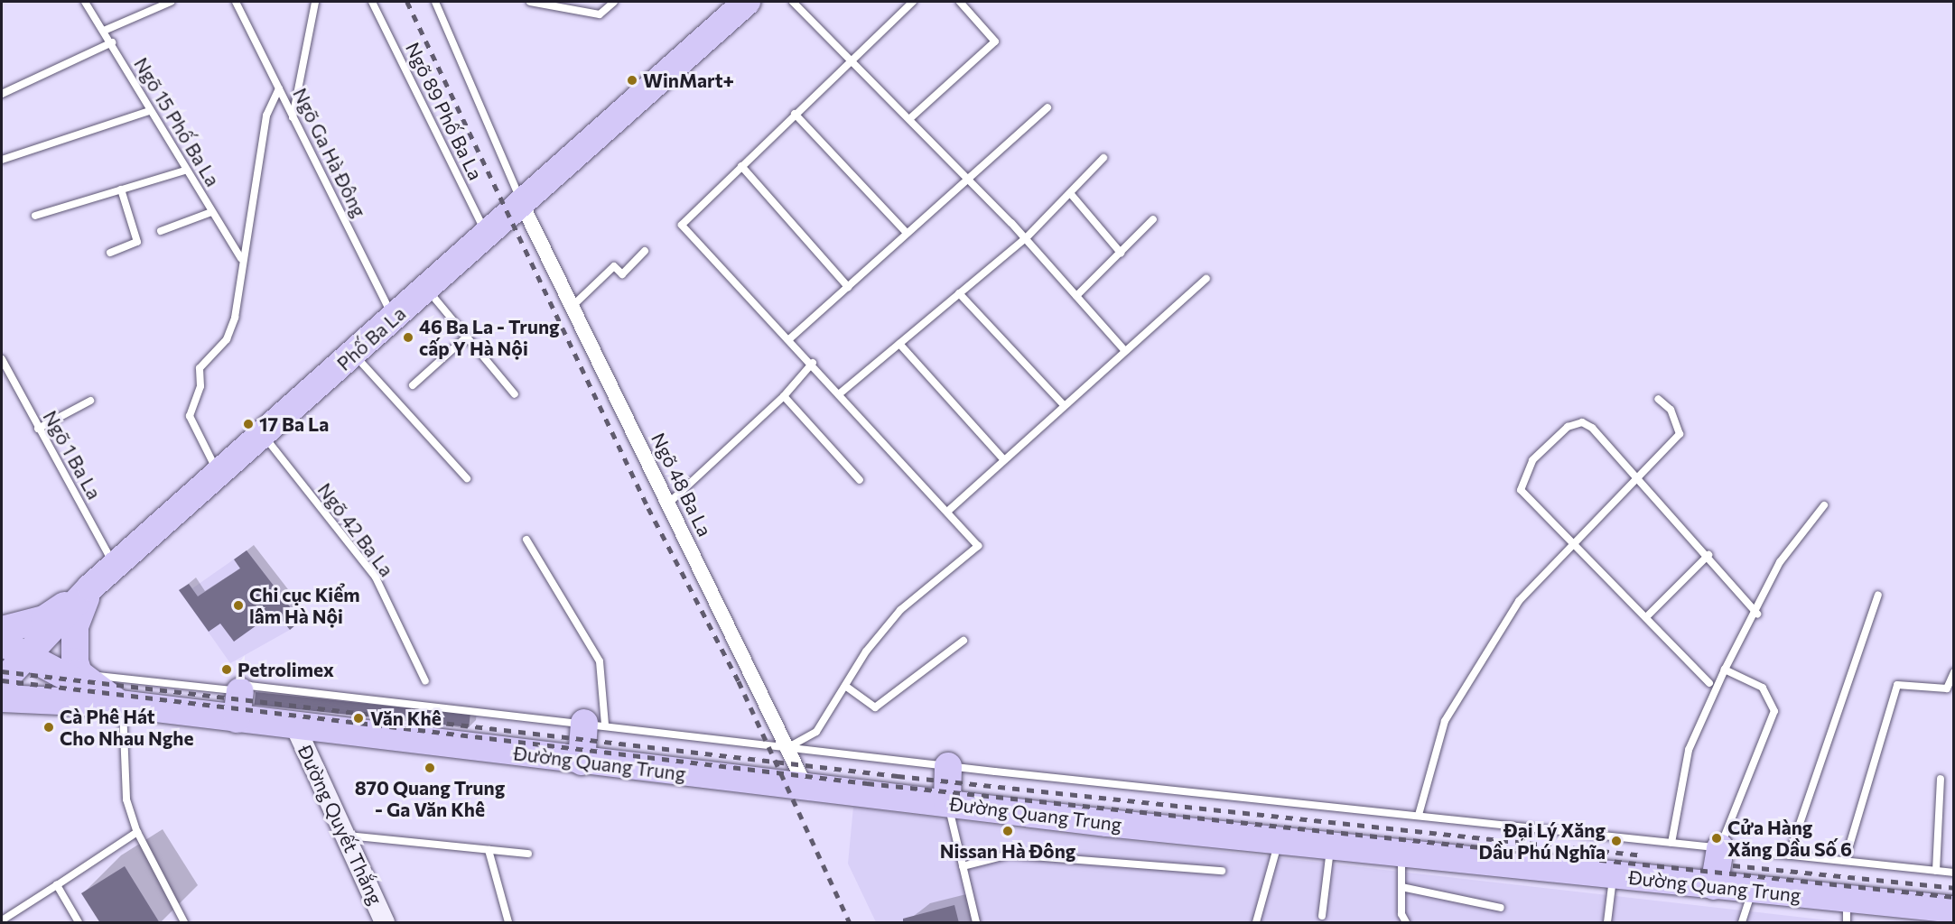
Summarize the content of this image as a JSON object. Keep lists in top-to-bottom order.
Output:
{
  "streets": {
    "highway": ["Phố Ba La", "Đường Quang Trung"],
    "street": ["Ngõ 48 Ba La", "Đường Quyết Thắng"],
    "lane": [
      "Ngõ 89 Phố Ba La",
      "Ngõ 15 Phố Ba La",
      "Ngõ Ga Hà Đông",
      "Ngõ 1 Ba La",
      "Ngõ 42 Ba La"
    ]
  },
  "crossings": [
    ["Ngõ 89 Phố Ba La", "Phố Ba La"],
    ["Ngõ Ga Hà Đông", "Phố Ba La"],
    ["Phố Ba La", "Ngõ 1 Ba La"],
    ["Phố Ba La", "Ngõ 48 Ba La"],
    ["Phố Ba La", "Ngõ 42 Ba La"],
    ["Phố Ba La", "Đường Quang Trung"],
    ["Ngõ 48 Ba La", "Đường Quang Trung"],
    ["Đường Quang Trung", "Đường Quyết Thắng"]
  ],
  "places": [
    "WinMart+",
    "46 Ba La - Trung cấp Y Hà Nội",
    "17 Ba La",
    "Chi cục Kiểm lâm Hà Nội",
    "Petrolimex",
    "Văn Khê",
    "Cà Phê Hát Cho Nhau Nghe",
    "870 Quang Trung - Ga Văn Khê",
    "Nissan Hà Đông",
    "Cửa Hàng Xăng Dầu Số 6",
    "Đại Lý Xăng Dầu Phú Nghĩa"
  ]
}
